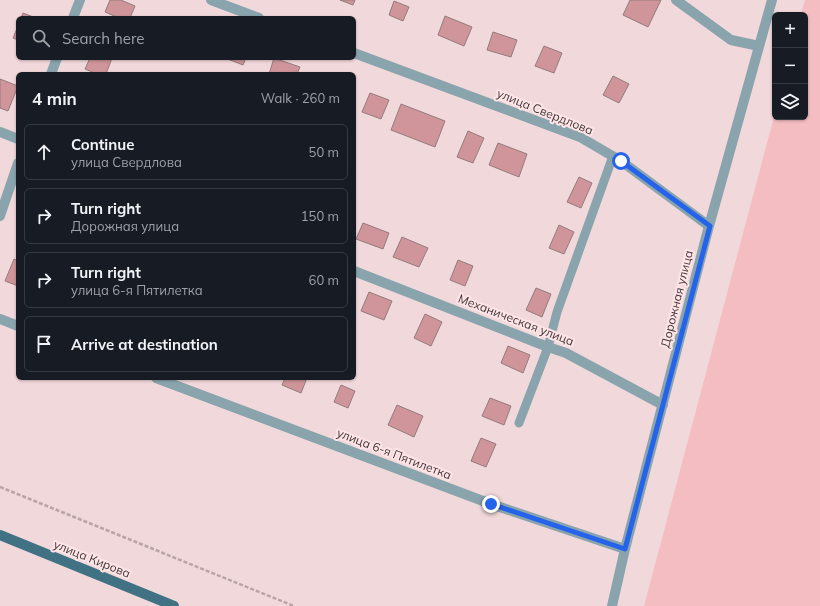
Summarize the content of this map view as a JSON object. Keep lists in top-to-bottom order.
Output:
{
  "streets": {
    "main road": ["улица Кирова"],
    "street": [
      "улица Свердлова",
      "Дорожная улица",
      "Механическая улица",
      "улица 6-я Пятилетка"
    ]
  },
  "crossings": [
    ["улица Свердлова", "Дорожная улица"],
    ["Дорожная улица", "Механическая улица"],
    ["Дорожная улица", "улица 6-я Пятилетка"]
  ],
  "page": {
    "map_buttons": ["+", "−"],
    "search": "Search here",
    "heading": ["4 min", "Walk · 260 m"],
    "list": [
      ["Continue", "улица Свердлова", "50 m"],
      ["Turn right", "Дорожная улица", "150 m"],
      ["Turn right", "улица 6-я Пятилетка", "60 m"],
      "Arrive at destination"
    ]
  }
}
